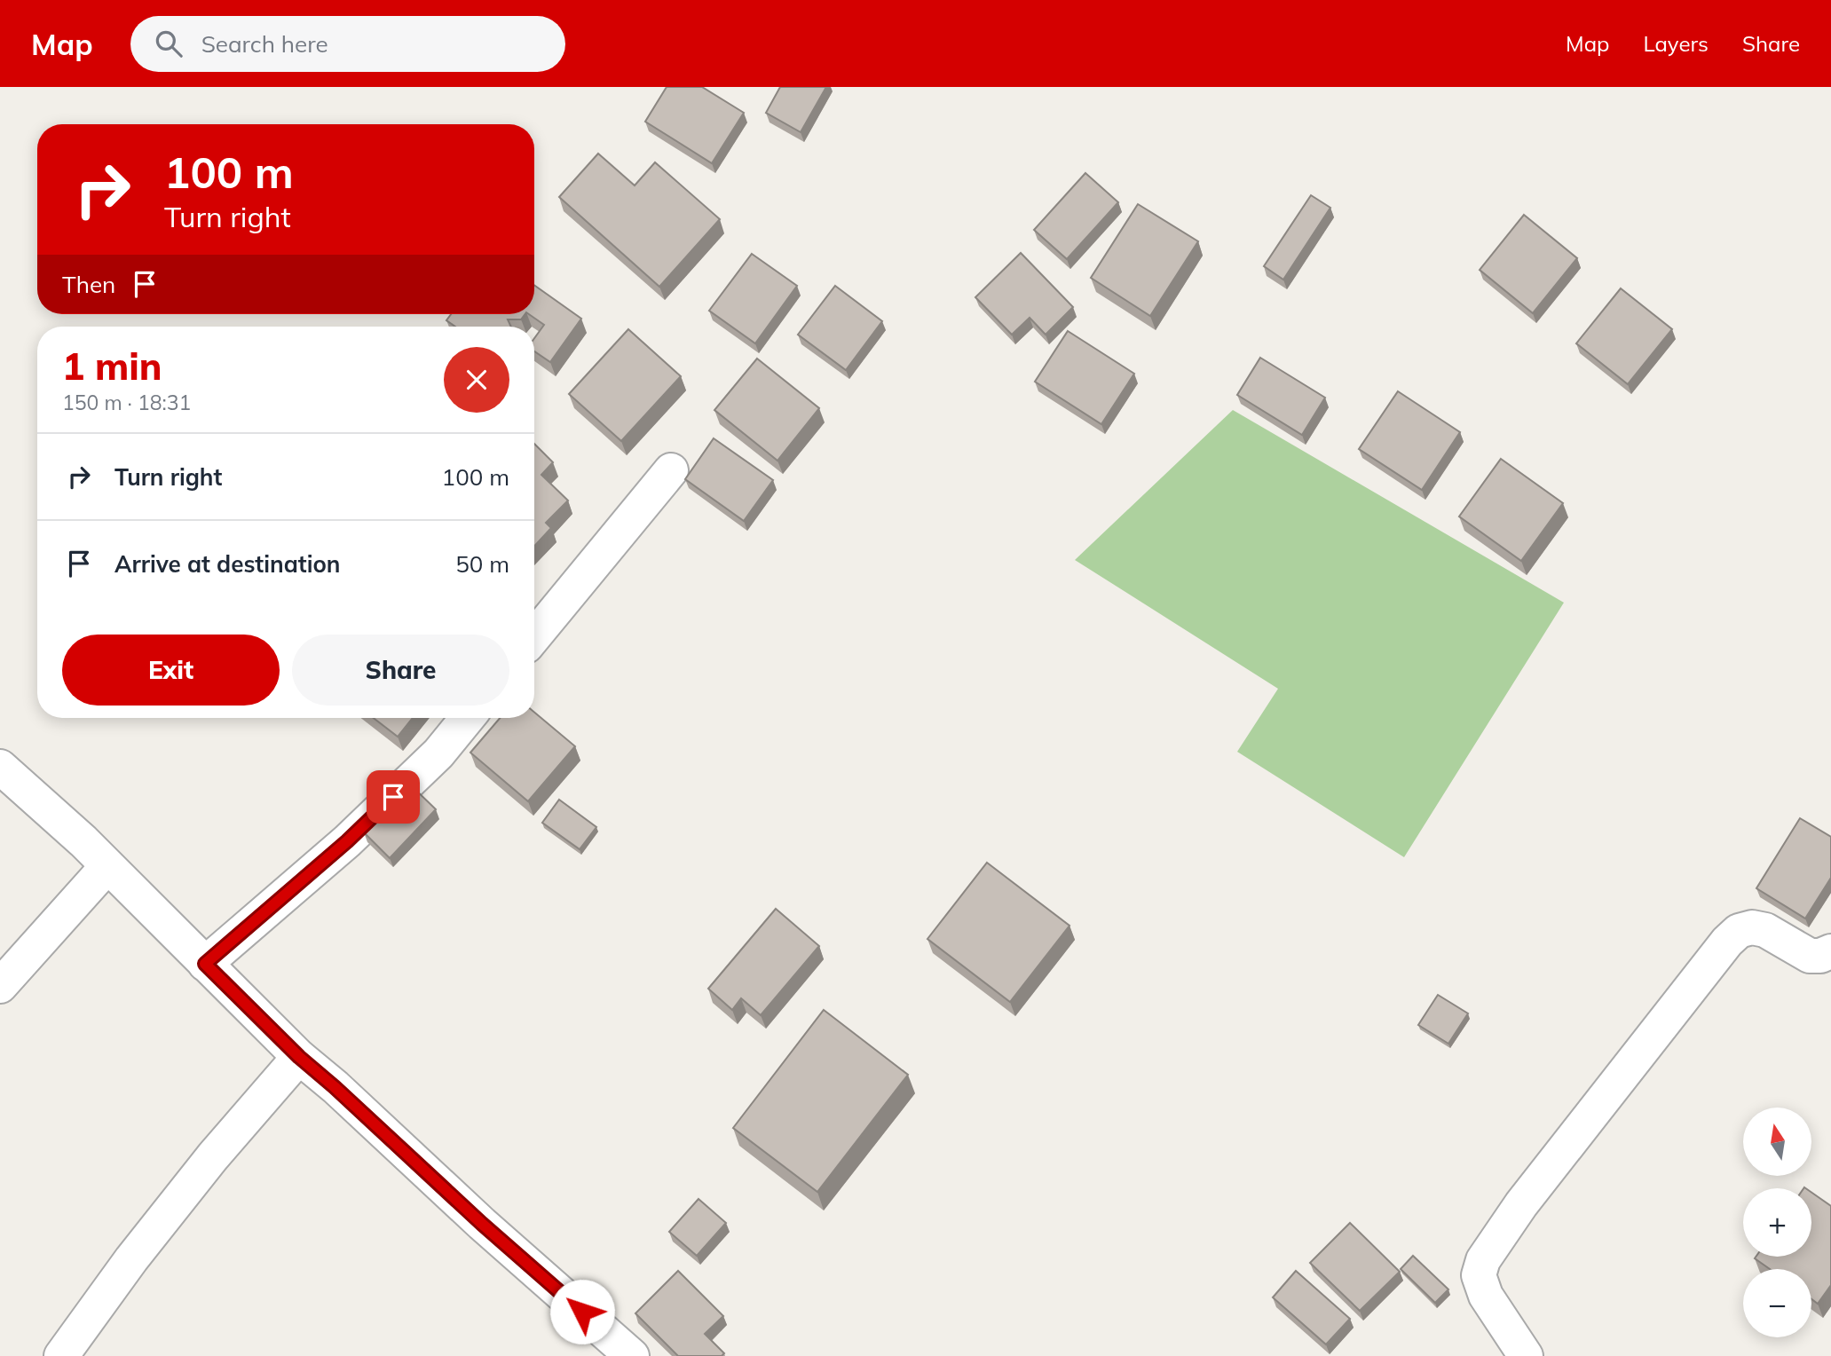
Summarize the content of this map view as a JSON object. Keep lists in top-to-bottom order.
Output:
{
  "north": "top",
  "page": {
    "header": "Map",
    "search": "Search here",
    "nav": ["Map", "Layers", "Share"],
    "turn": ["100 m", "Turn right"],
    "then": "Then",
    "heading": ["1 min", "150 m · 18:31"],
    "list": [
      {
        "name": "Turn right",
        "value": "100 m"
      },
      {
        "name": "Arrive at destination",
        "value": "50 m"
      }
    ],
    "buttons": ["Exit", "Share"],
    "map_buttons": ["+", "−"]
  }
}
